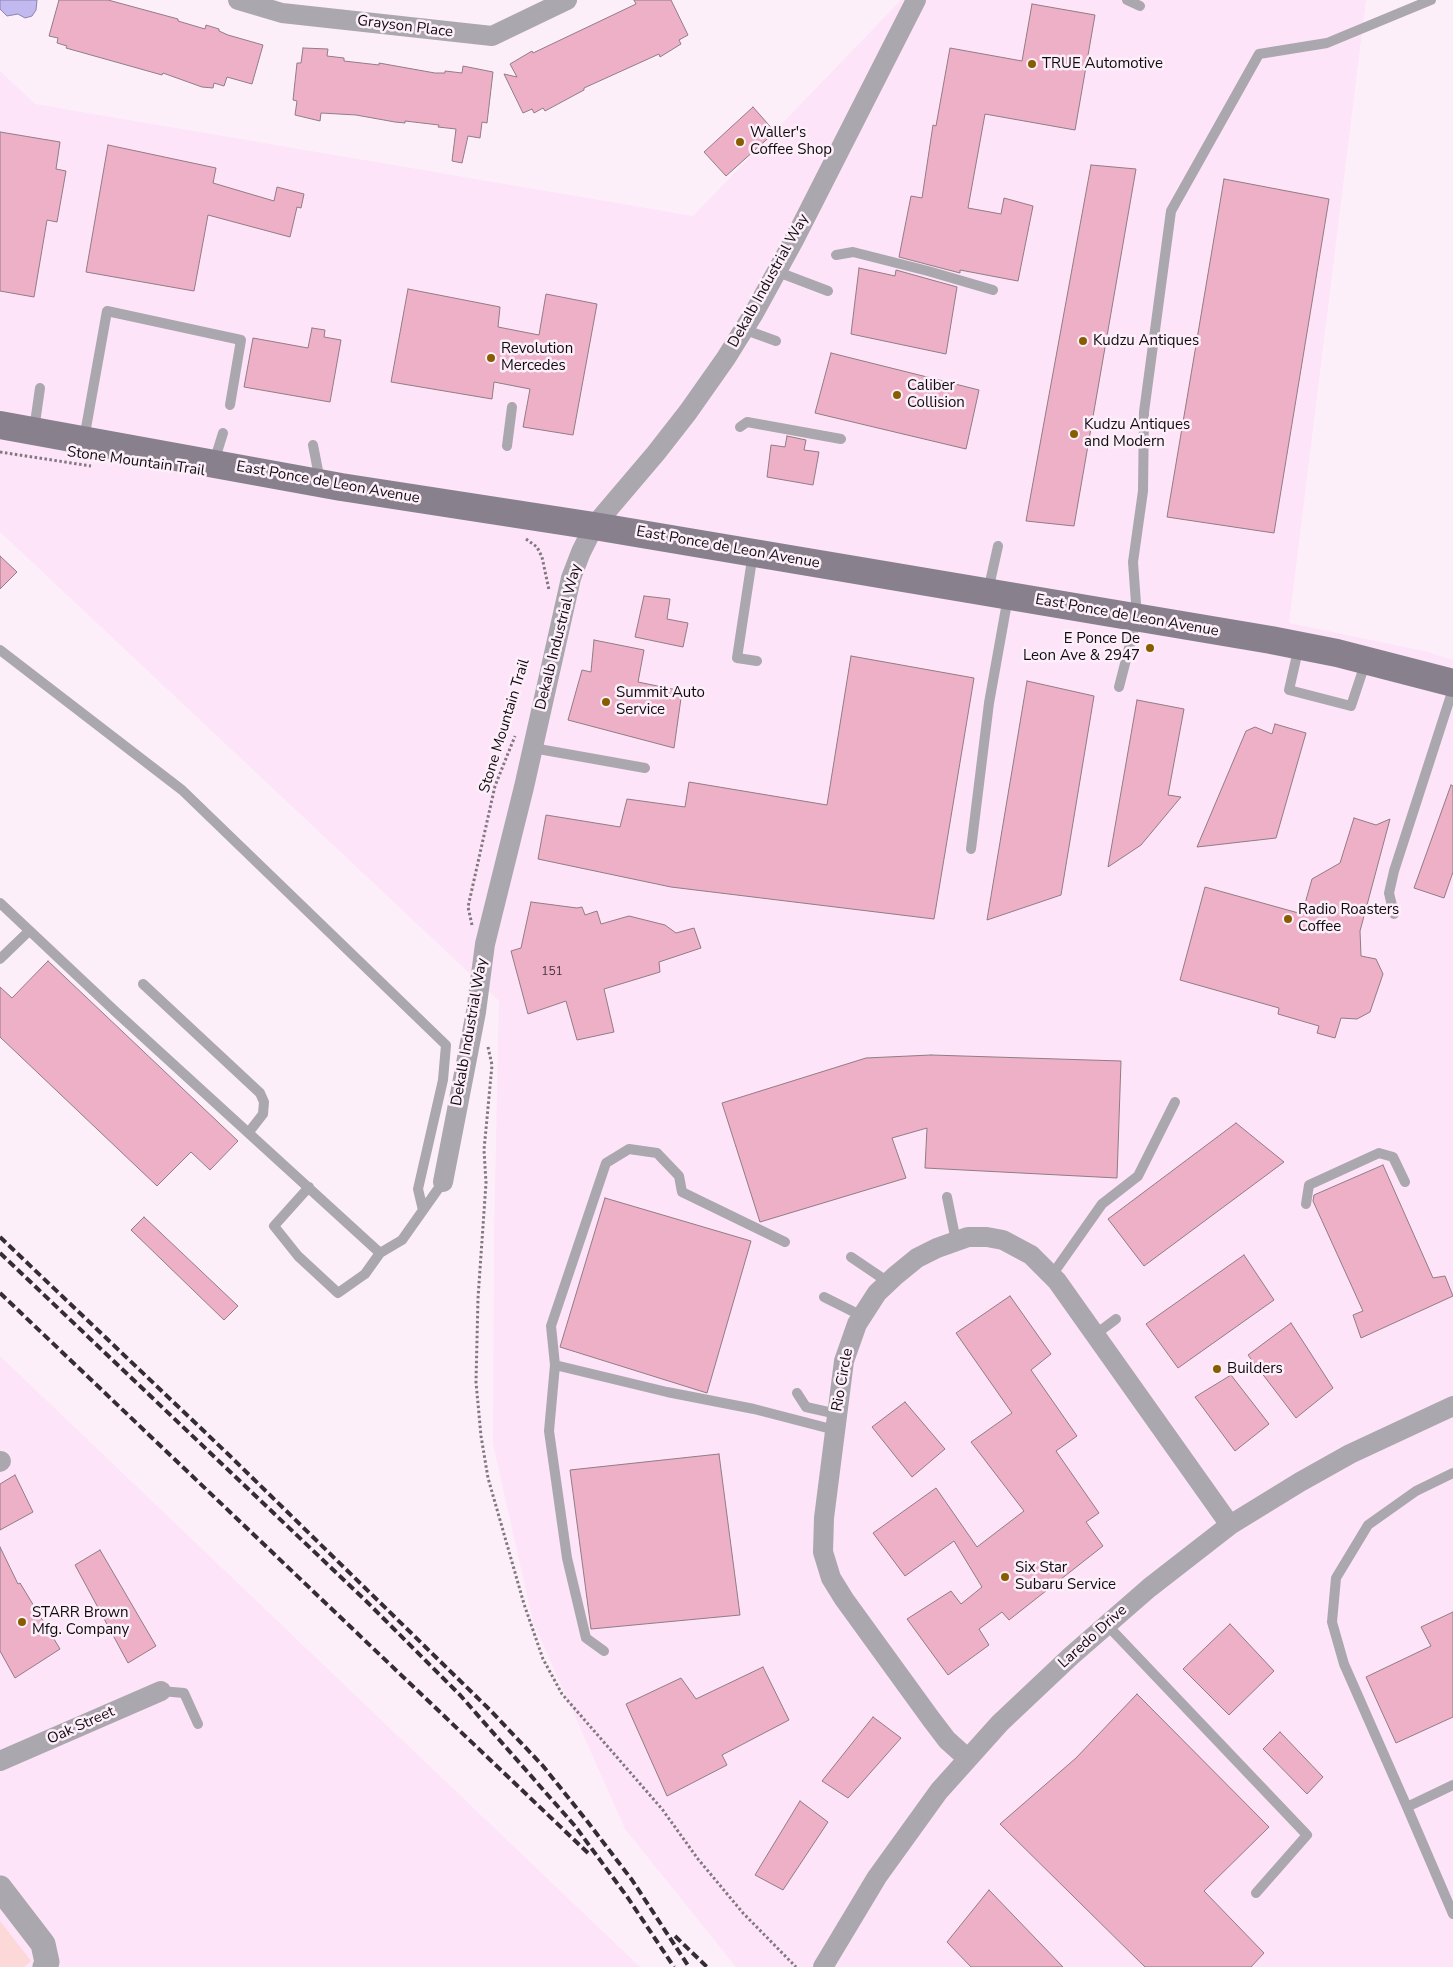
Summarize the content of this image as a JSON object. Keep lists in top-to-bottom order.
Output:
{
  "streets": {
    "main road": ["East Ponce de Leon Avenue"],
    "street": [
      "Grayson Place",
      "Dekalb Industrial Way",
      "Rio Circle",
      "Laredo Drive",
      "Oak Street"
    ],
    "path": ["Stone Mountain Trail"]
  },
  "crossings": [
    ["Dekalb Industrial Way", "Stone Mountain Trail"],
    ["Dekalb Industrial Way", "East Ponce de Leon Avenue"],
    ["Rio Circle", "Laredo Drive"]
  ],
  "places": [
    "TRUE Automotive",
    "Waller's Coffee Shop",
    "Kudzu Antiques",
    "Revolution Mercedes",
    "Caliber Collision",
    "Kudzu Antiques and Modern",
    "E Ponce De Leon Ave & 2947",
    "Summit Auto Service",
    "Radio Roasters Coffee",
    "Builders",
    "Six Star Subaru Service",
    "STARR Brown Mfg. Company"
  ],
  "house_numbers": ["151"]
}
